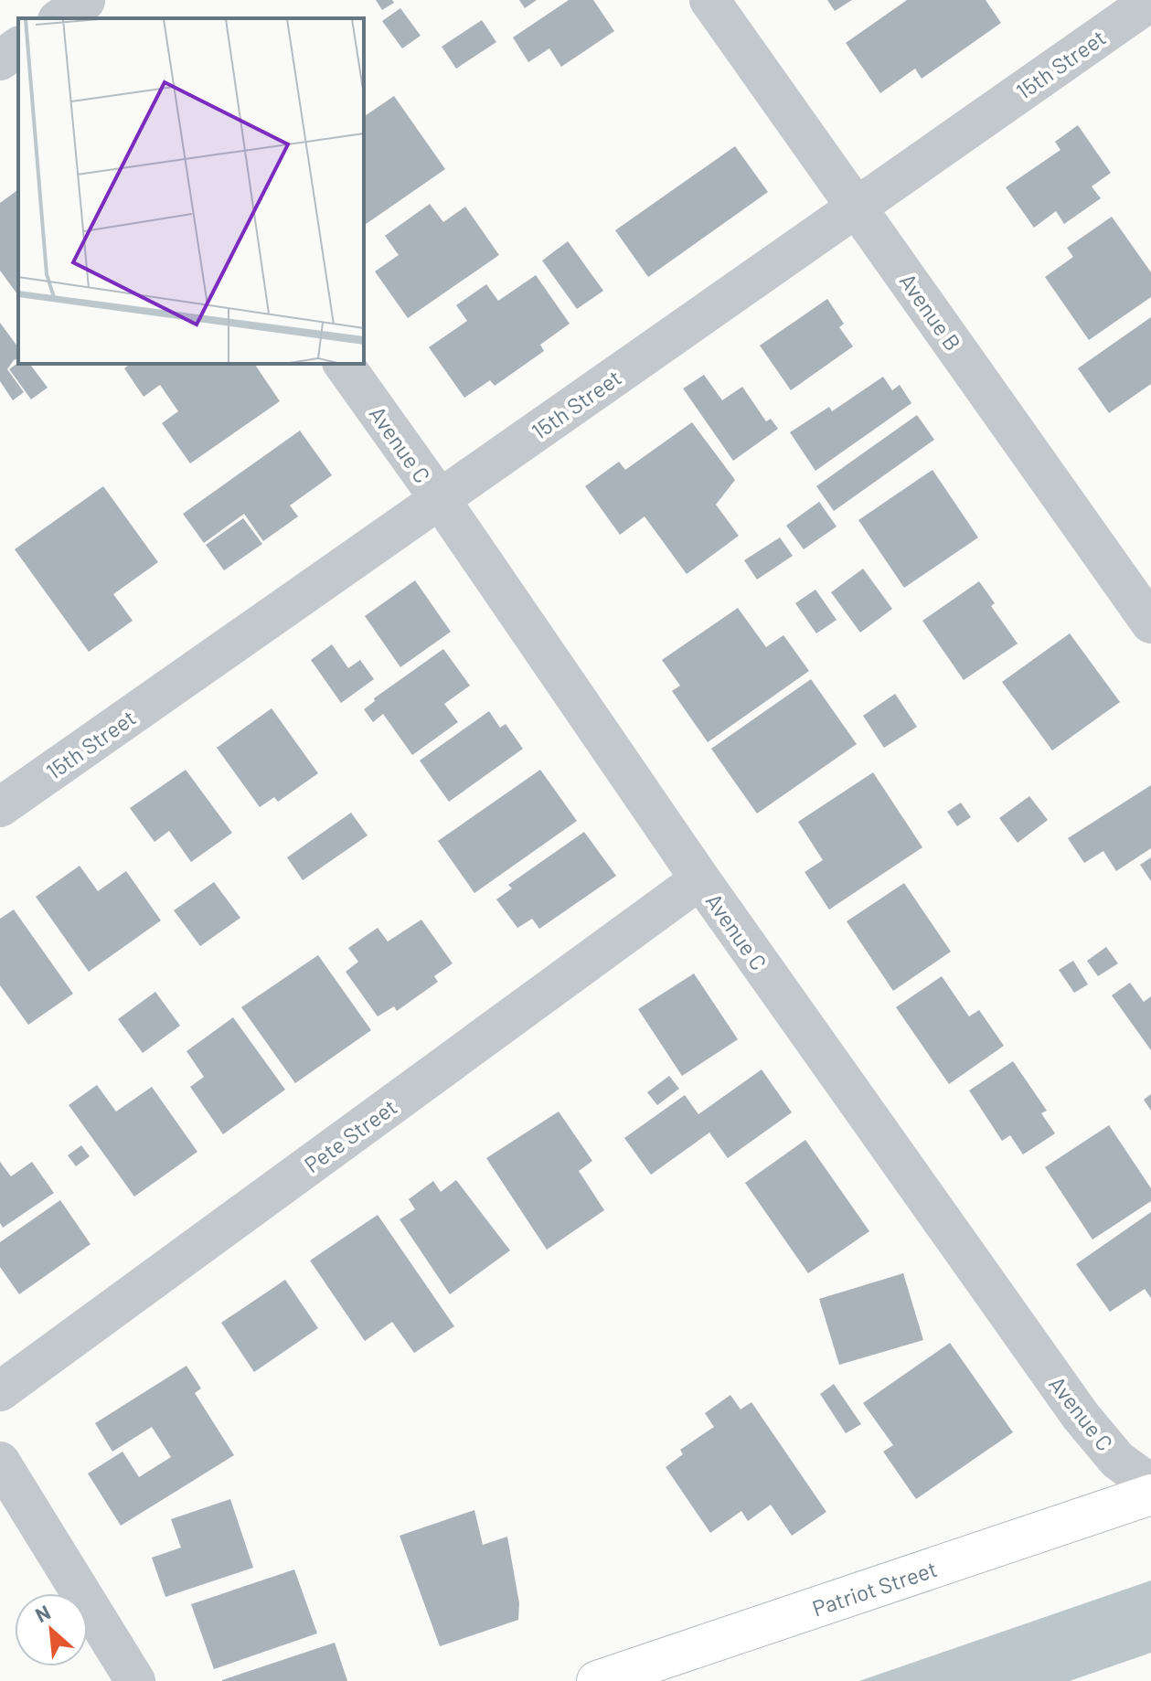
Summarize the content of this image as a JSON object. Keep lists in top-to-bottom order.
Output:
{
  "streets": {
    "main road": ["Patriot Street"],
    "street": [
      "15th Street",
      "Avenue B",
      "Avenue C",
      "Pete Street"
    ]
  },
  "crossings": [
    ["15th Street", "Avenue B"],
    ["15th Street", "Avenue C"],
    ["Avenue C", "Pete Street"]
  ],
  "north": "top left"
}
